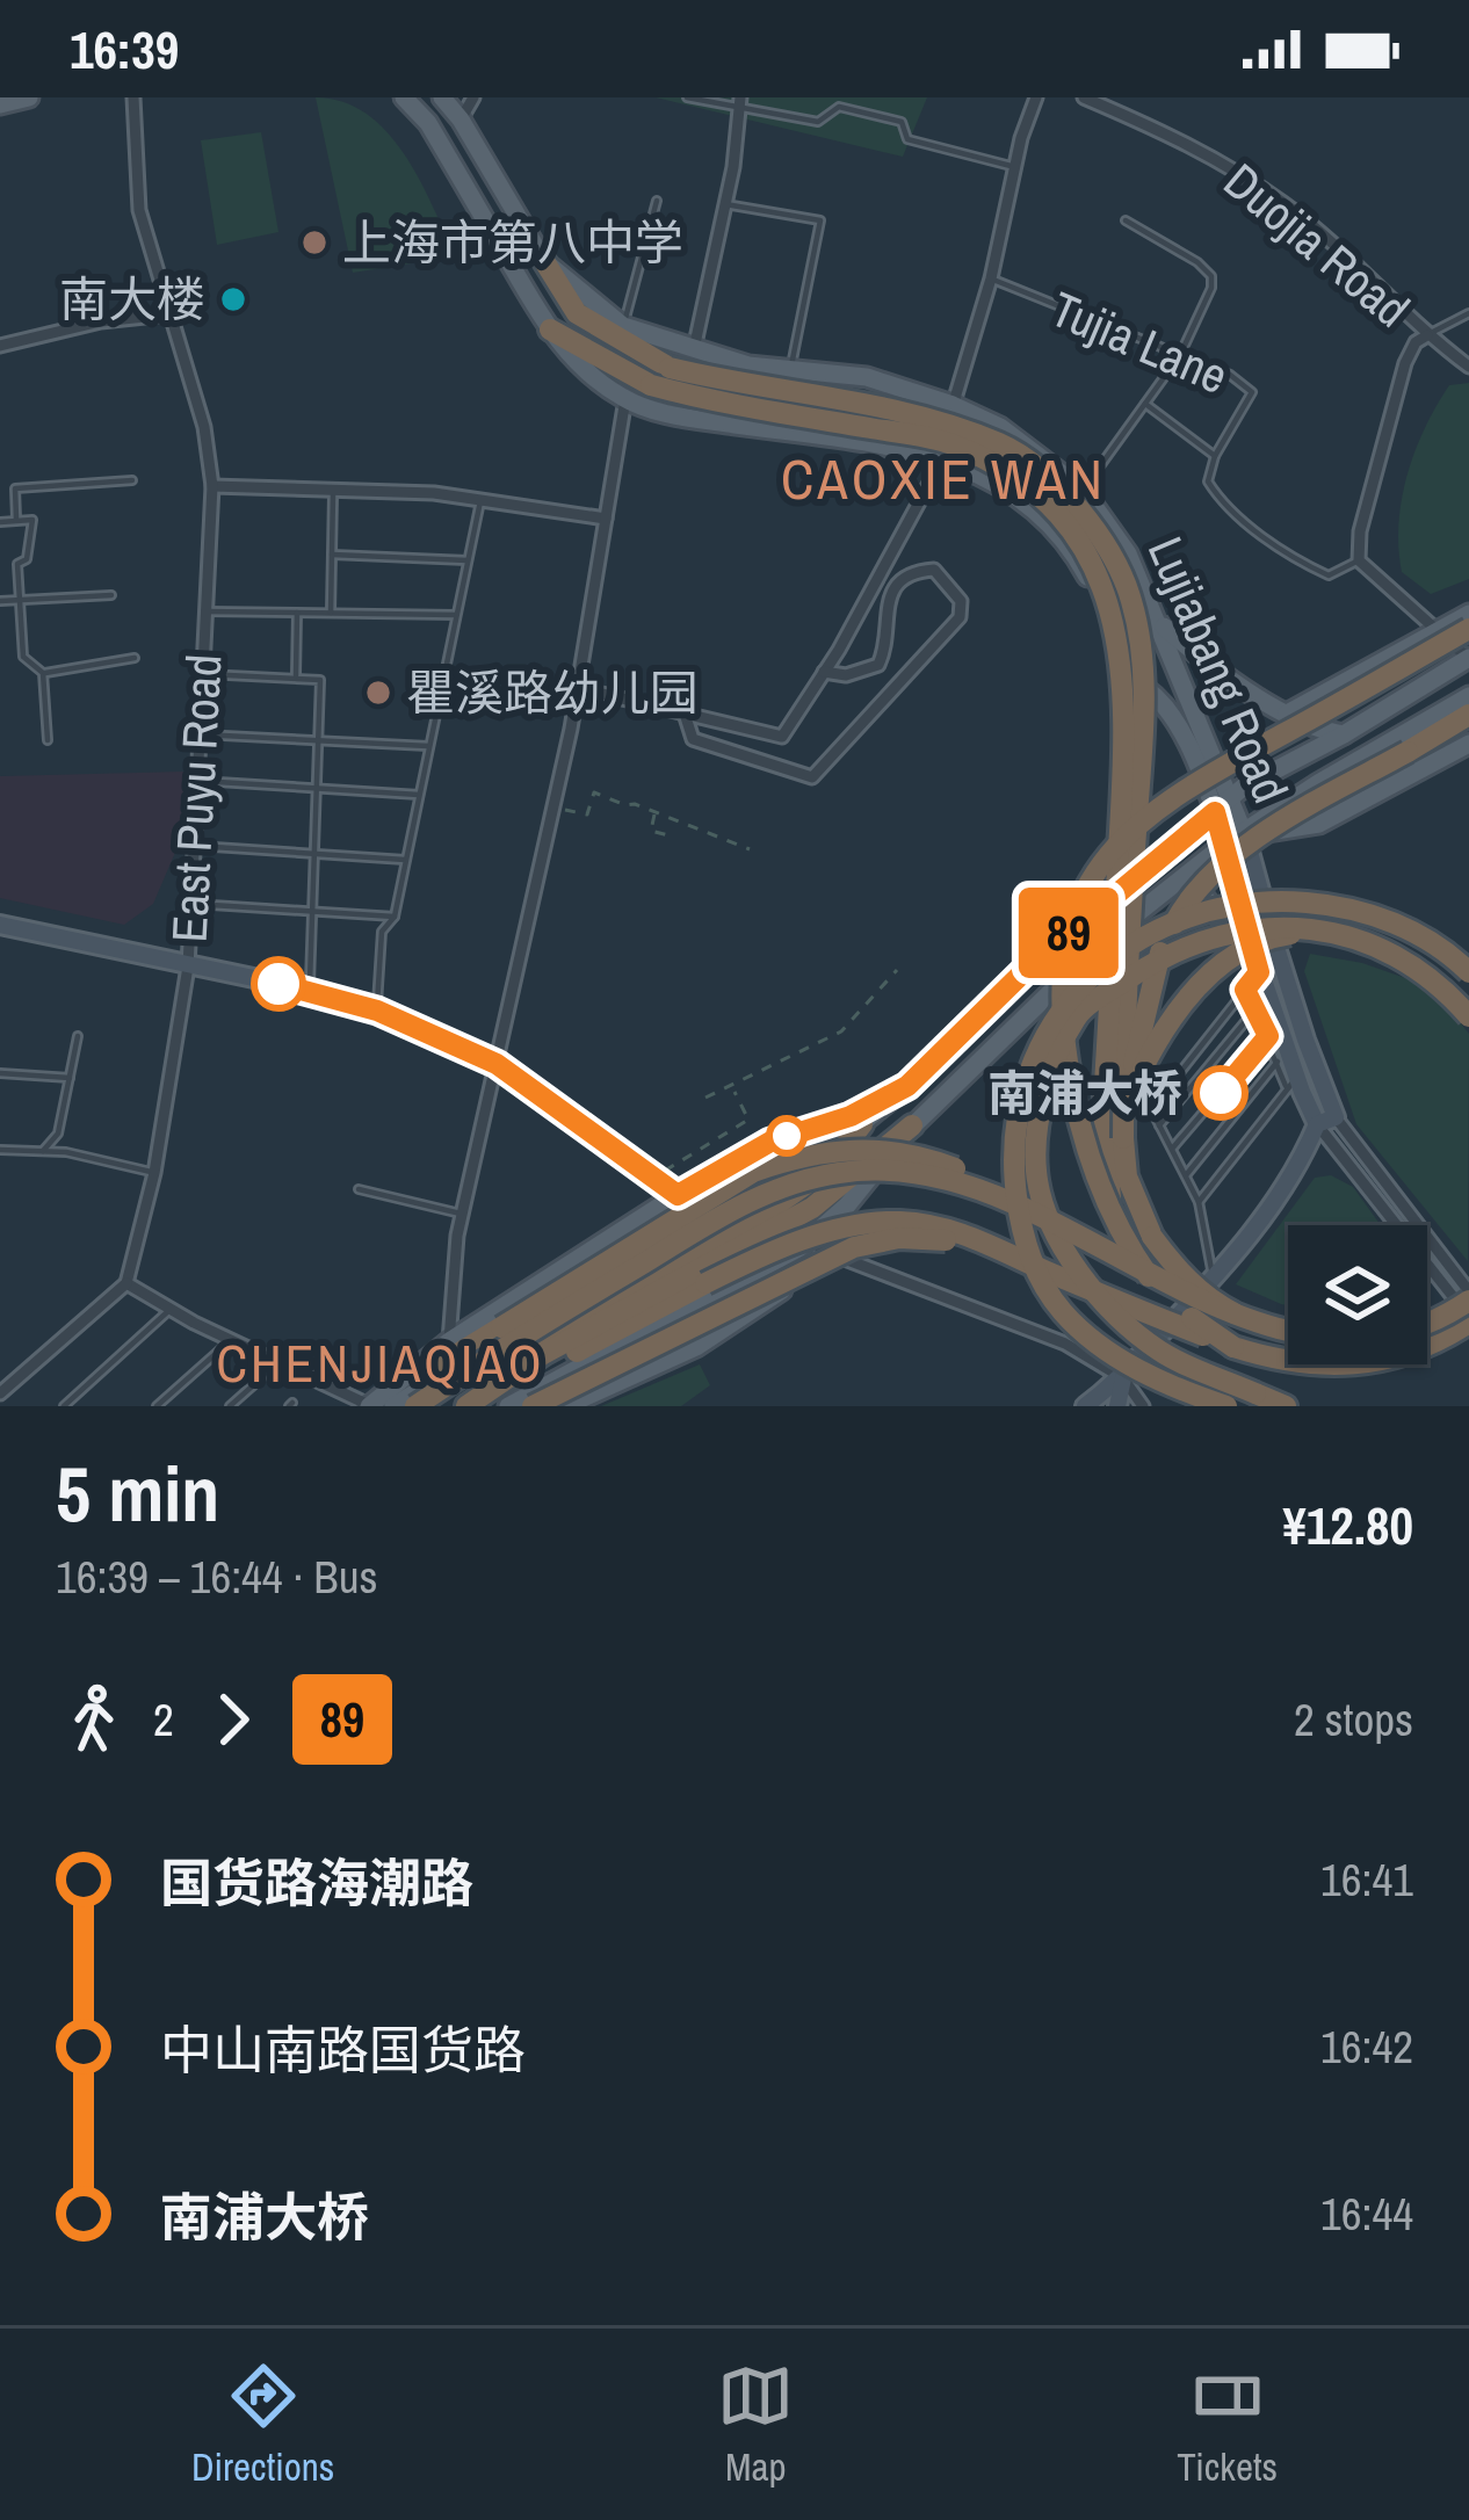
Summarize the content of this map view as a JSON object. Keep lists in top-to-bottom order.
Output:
{
  "streets": {
    "main road": ["Lujiabang Road"],
    "street": ["Duojia Road", "East Puyu Road"],
    "lane": ["Tujia Lane"]
  },
  "districts": ["CAOXIE WAN", "CHENJIAQIAO"],
  "places": [
    "上海市第八中学",
    "南大楼",
    "瞿溪路幼儿园",
    "南浦大桥"
  ],
  "lines": ["bus line 89"],
  "page": {
    "status": "16:39",
    "on_map": "89",
    "heading": ["5 min", "16:39 – 16:44 · Bus", "¥12.80"],
    "legs": ["2", "89", "2 stops"],
    "list": [
      {
        "name": "国货路海潮路",
        "value": "16:41"
      },
      {
        "name": "中山南路国货路",
        "value": "16:42"
      },
      {
        "name": "南浦大桥",
        "value": "16:44"
      }
    ],
    "tabs": ["Directions", "Map", "Tickets"]
  }
}
